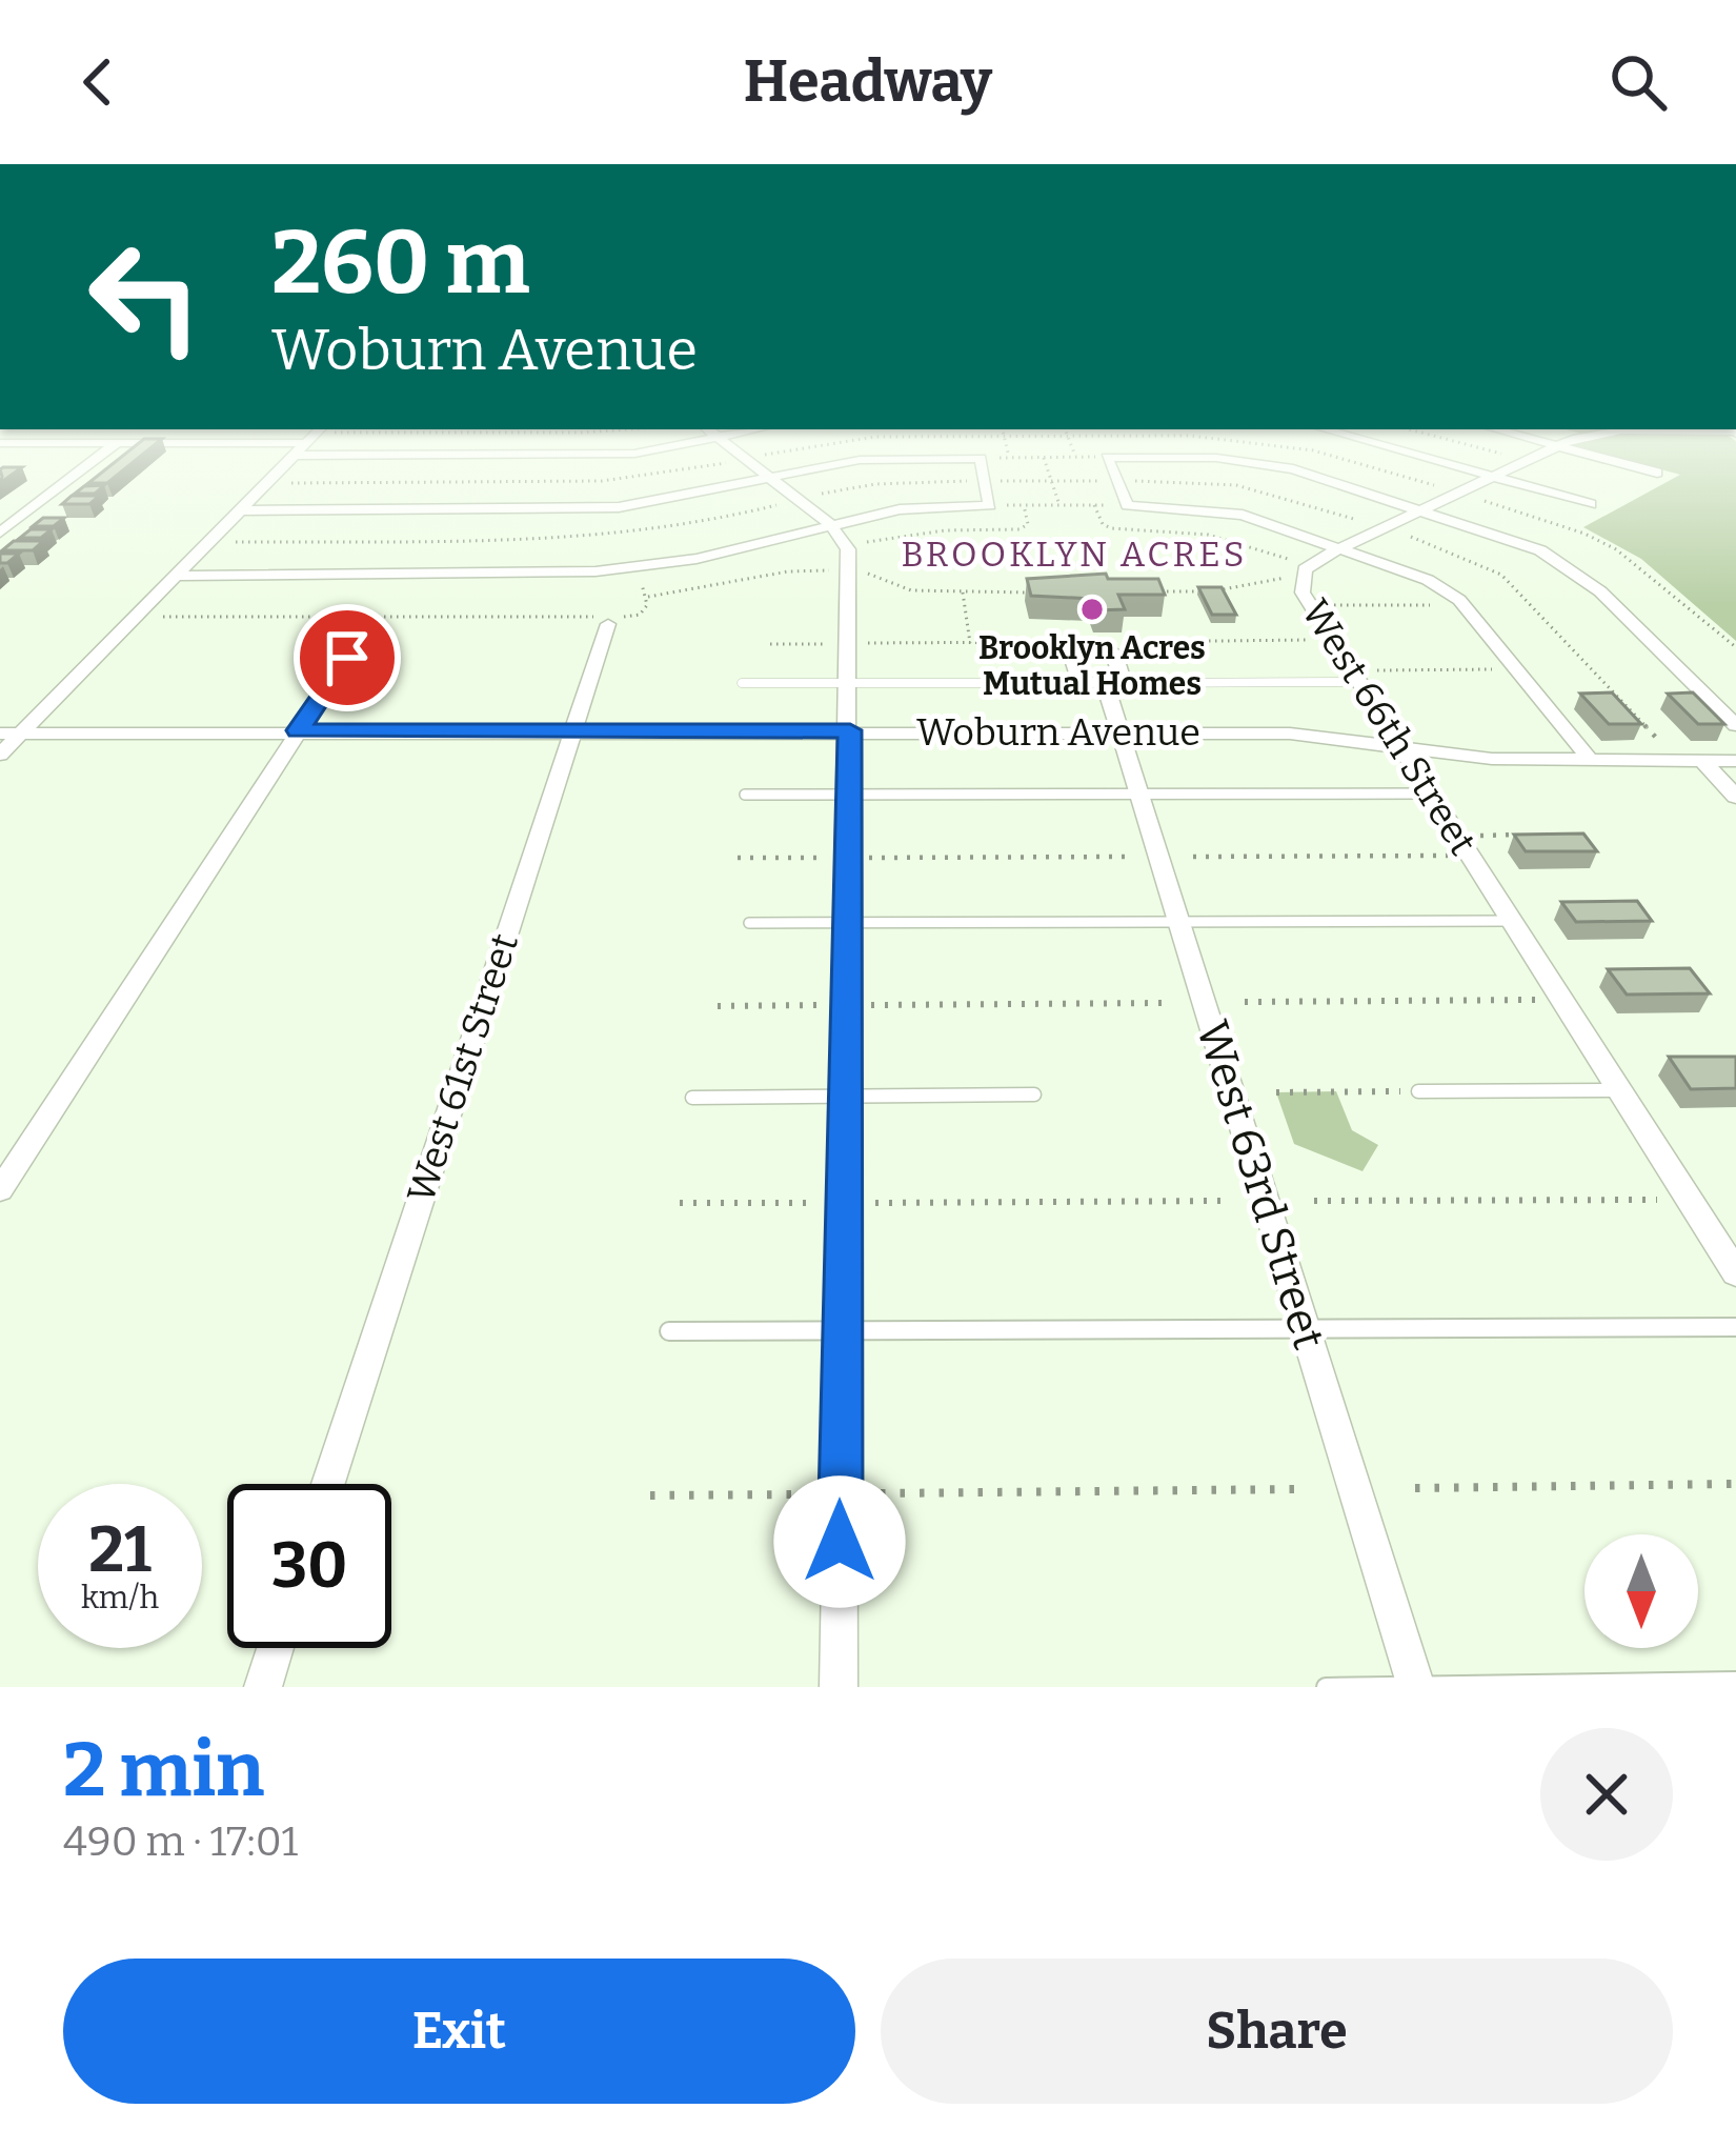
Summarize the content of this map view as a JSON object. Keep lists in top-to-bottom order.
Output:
{
  "streets": {
    "street": [
      "West 66th Street",
      "Woburn Avenue",
      "West 61st Street",
      "West 63rd Street"
    ]
  },
  "crossings": [
    ["West 66th Street", "Woburn Avenue"],
    ["Woburn Avenue", "West 61st Street"],
    ["Woburn Avenue", "West 63rd Street"]
  ],
  "districts": ["BROOKLYN ACRES"],
  "places": ["Brooklyn Acres Mutual Homes"],
  "north": "bottom",
  "page": {
    "header": "Headway",
    "turn": ["260 m", "Woburn Avenue"],
    "speed": "21 km/h",
    "limit": "30",
    "heading": ["2 min", "490 m · 17:01"],
    "buttons": ["Exit", "Share"]
  }
}
